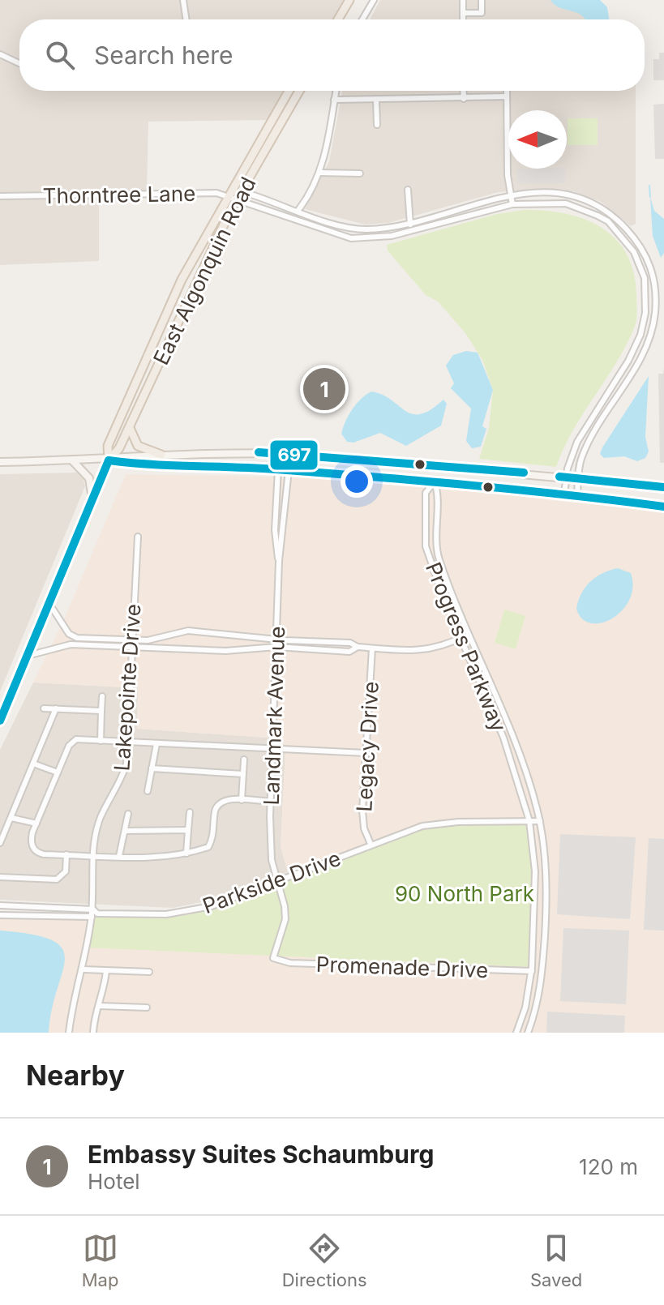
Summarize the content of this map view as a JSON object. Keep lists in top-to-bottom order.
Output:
{
  "streets": {
    "main road": ["East Algonquin Road"],
    "street": [
      "Thorntree Lane",
      "Progress Parkway",
      "Lakepointe Drive",
      "Landmark Avenue",
      "Legacy Drive",
      "Parkside Drive",
      "Promenade Drive"
    ]
  },
  "crossings": [
    ["Thorntree Lane", "East Algonquin Road"],
    ["Progress Parkway", "Parkside Drive"],
    ["Progress Parkway", "Promenade Drive"],
    ["Landmark Avenue", "Parkside Drive"],
    ["Landmark Avenue", "Promenade Drive"],
    ["Legacy Drive", "Parkside Drive"]
  ],
  "parks": ["90 North Park"],
  "lines": ["transit line 697"],
  "north": "left",
  "page": {
    "search": "Search here",
    "pins": "1",
    "heading": "Nearby",
    "list": [
      {
        "mark": "1",
        "name": "Embassy Suites Schaumburg",
        "note": "Hotel",
        "value": "120 m"
      }
    ],
    "nav": ["Map", "Directions", "Saved"]
  }
}
